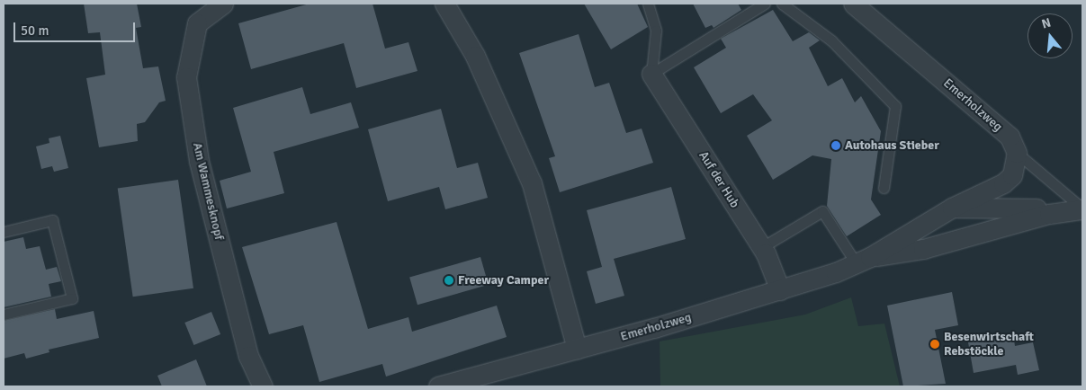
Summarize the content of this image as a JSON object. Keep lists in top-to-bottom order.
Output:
{
  "streets": {
    "street": ["Emerholzweg", "Auf der Hub", "Am Wammesknopf"]
  },
  "crossings": [
    ["Emerholzweg", "Auf der Hub"]
  ],
  "places": ["Autohaus Stieber", "Freeway Camper", "Besenwirtschaft Rebstöckle"],
  "scale_bar": "50 m",
  "north": "top"
}
